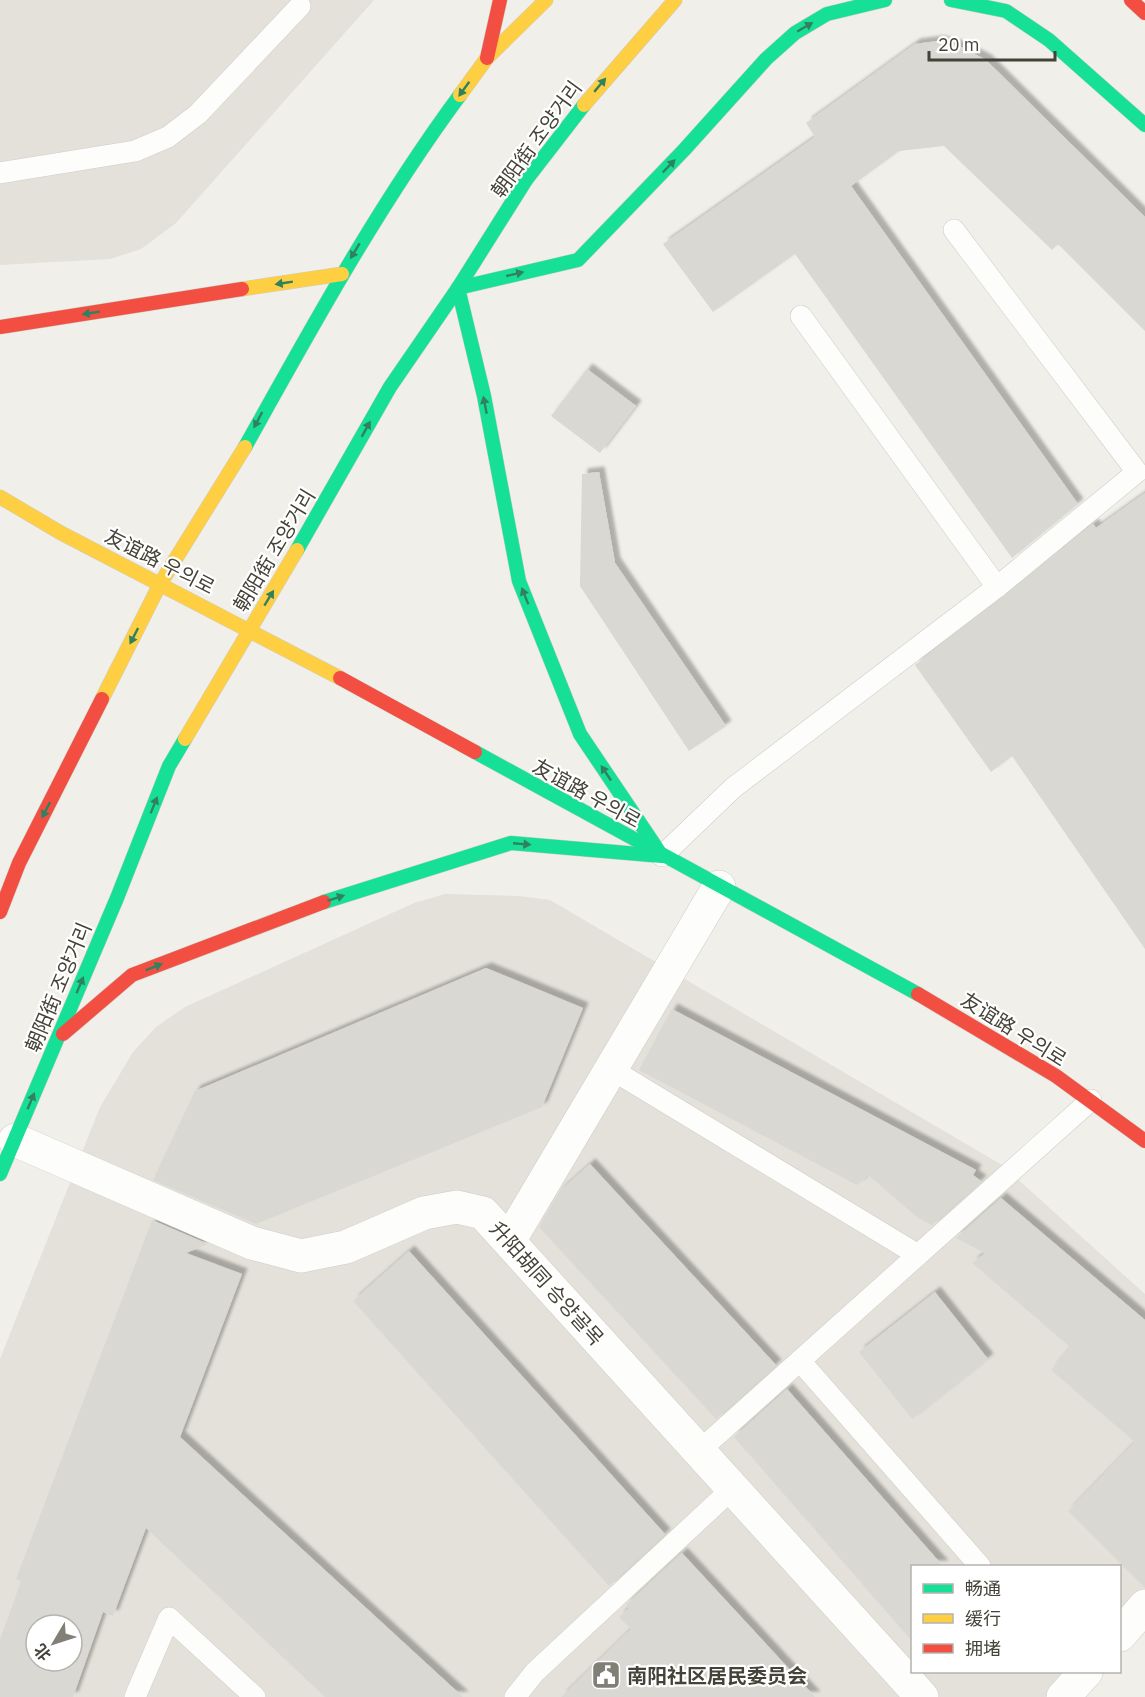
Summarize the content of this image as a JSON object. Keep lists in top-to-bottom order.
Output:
{
  "streets": {
    "main road": ["朝阳街 조양거리", "友谊路 우의로"],
    "street": ["升阳胡同 승양골목"]
  },
  "crossings": [
    ["朝阳街 조양거리", "友谊路 우의로"],
    ["朝阳街 조양거리", "升阳胡同 승양골목"]
  ],
  "places": {
    "public building": ["南阳社区居民委员会"]
  },
  "legend": ["畅通", "缓行", "拥堵"],
  "scale_bar": "20 m",
  "north": "bottom left"
}
